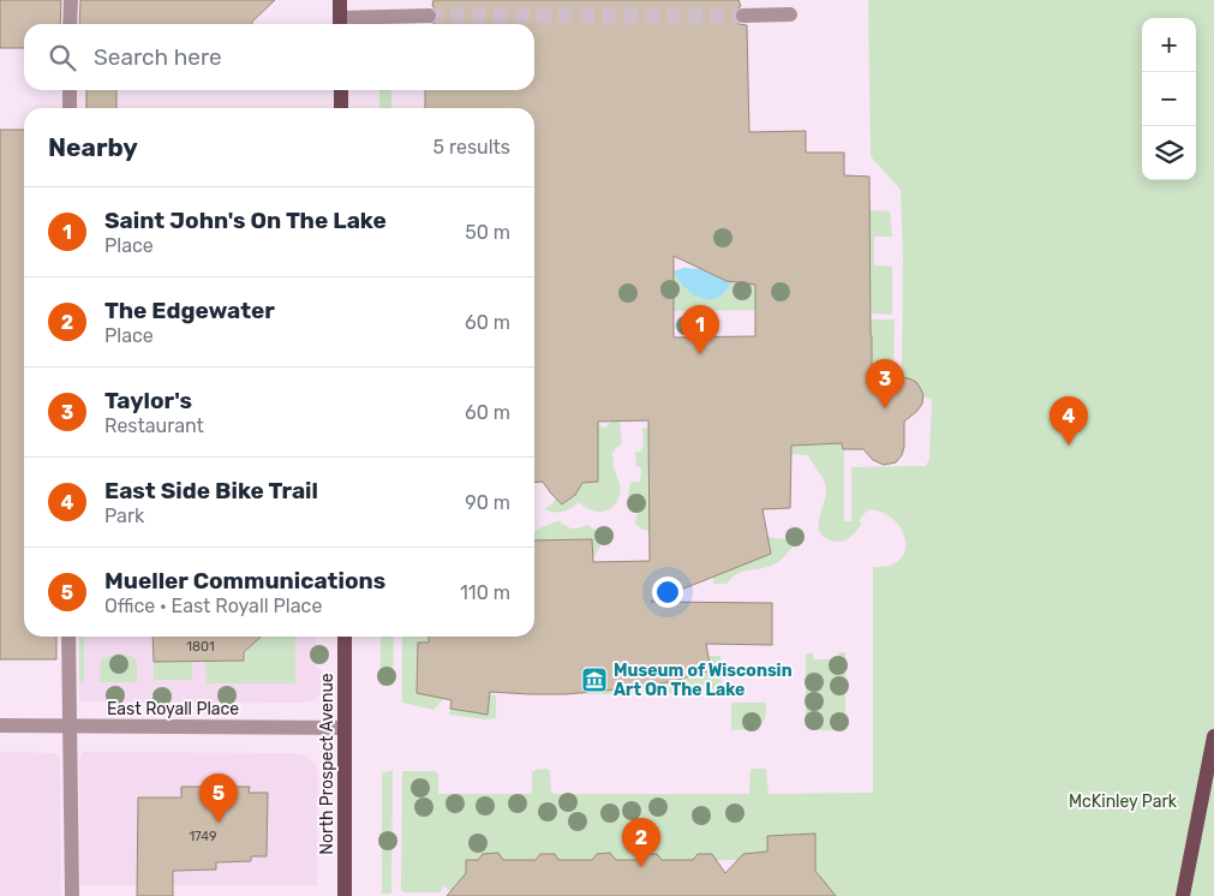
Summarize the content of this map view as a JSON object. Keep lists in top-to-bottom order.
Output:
{
  "streets": {
    "main road": ["North Prospect Avenue"],
    "street": ["East Royall Place"]
  },
  "crossings": [
    ["East Royall Place", "North Prospect Avenue"]
  ],
  "parks": ["McKinley Park"],
  "places": {
    "museum": ["Museum of Wisconsin Art On The Lake"]
  },
  "house_numbers": ["1801", "1749"],
  "page": {
    "map_buttons": ["+", "−"],
    "search": "Search here",
    "heading": ["Nearby", "5 results"],
    "list": [
      {
        "mark": "1",
        "name": "Saint John's On The Lake",
        "note": "Place",
        "value": "50 m"
      },
      {
        "mark": "2",
        "name": "The Edgewater",
        "note": "Place",
        "value": "60 m"
      },
      {
        "mark": "3",
        "name": "Taylor's",
        "note": "Restaurant",
        "value": "60 m"
      },
      {
        "mark": "4",
        "name": "East Side Bike Trail",
        "note": "Park",
        "value": "90 m"
      },
      {
        "mark": "5",
        "name": "Mueller Communications",
        "note": "Office · East Royall Place",
        "value": "110 m"
      }
    ],
    "pins": [
      "1",
      "3",
      "4",
      "5",
      "2"
    ]
  }
}
